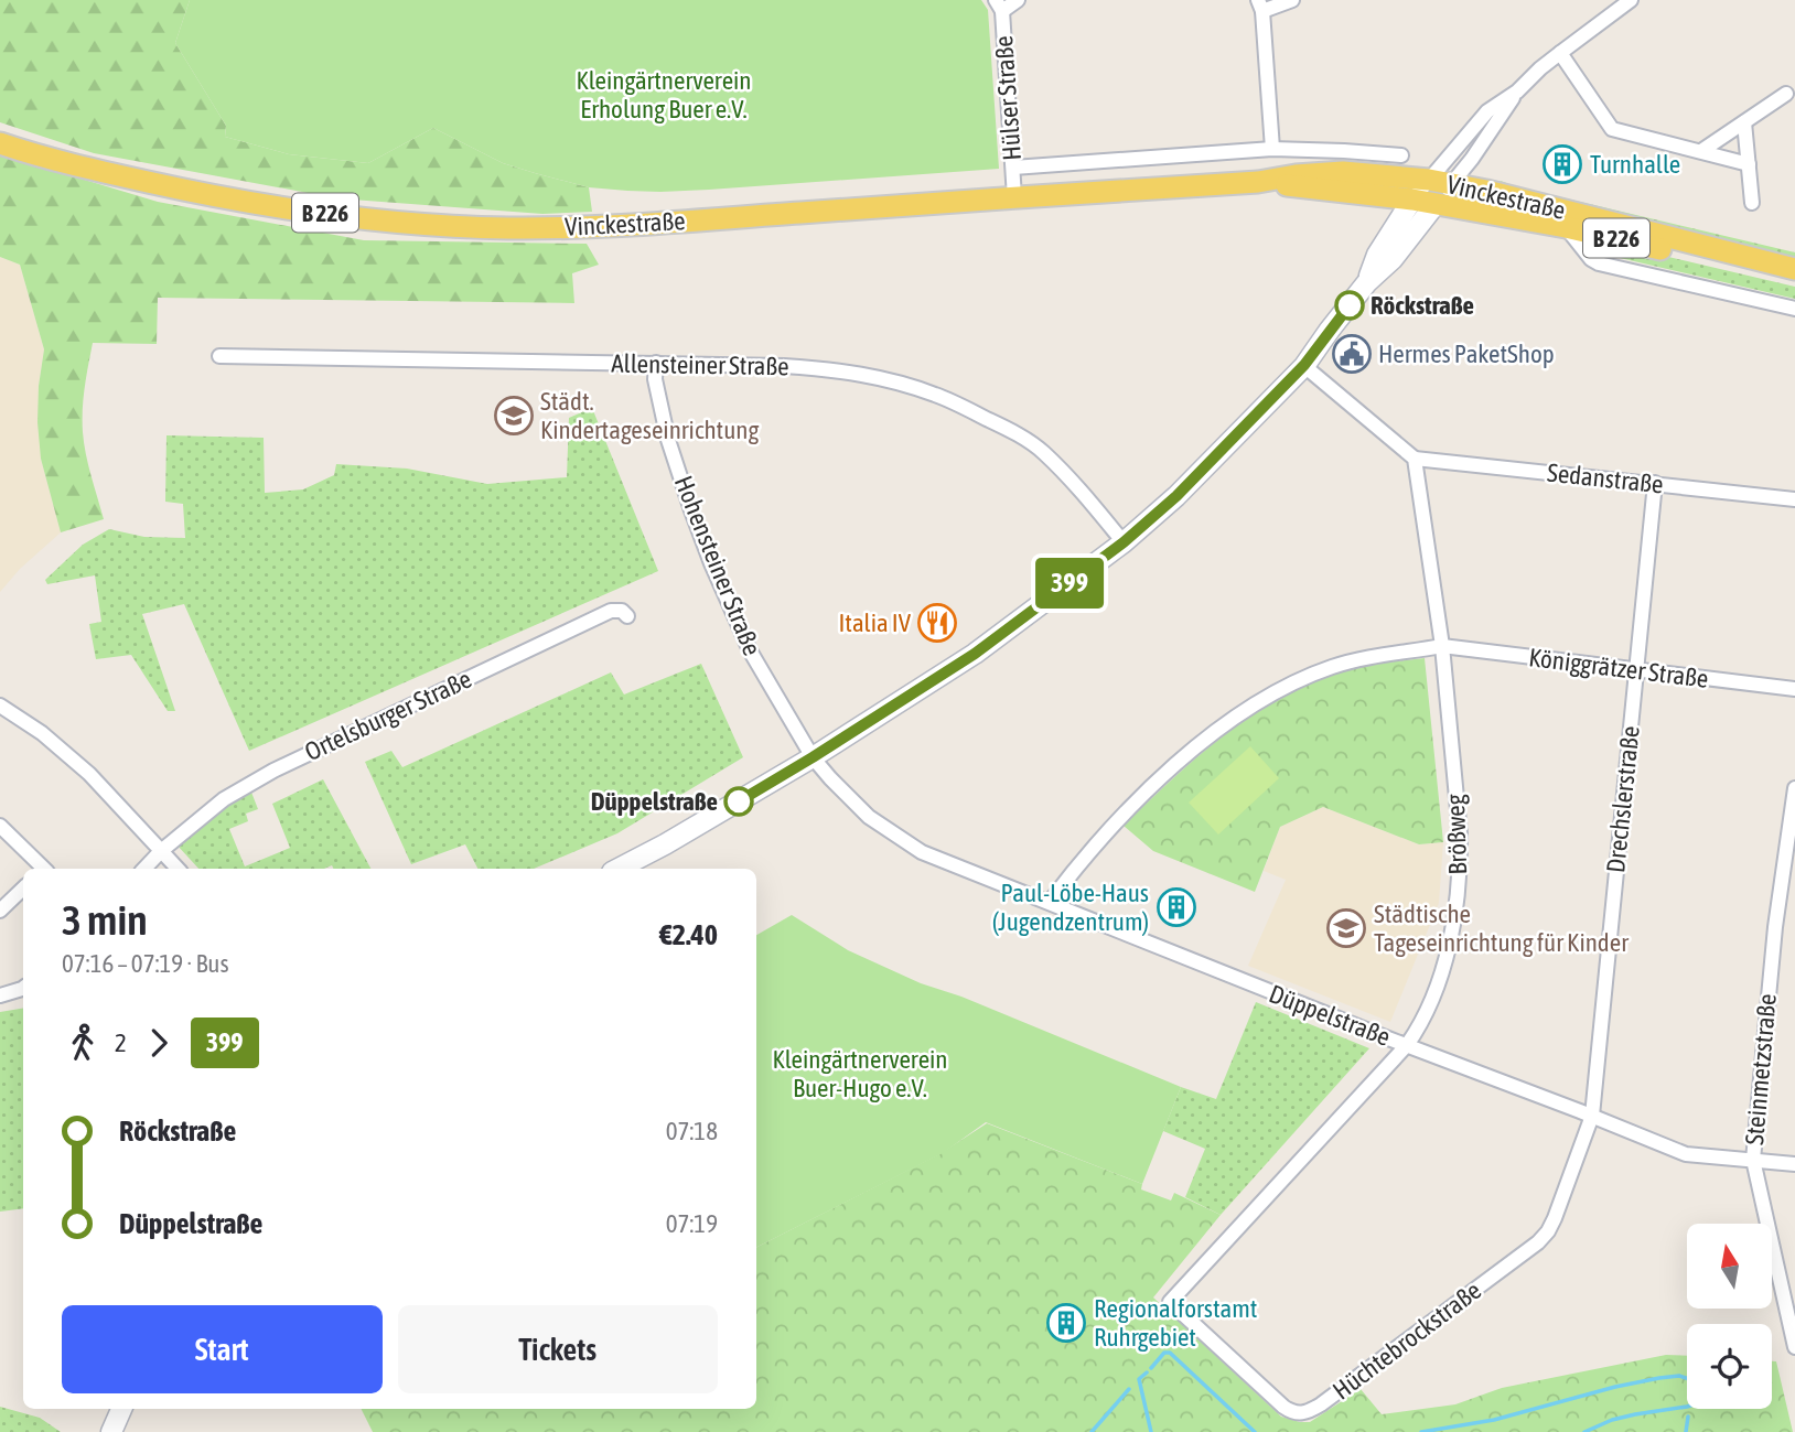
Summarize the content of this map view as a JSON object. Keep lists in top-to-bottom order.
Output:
{
  "streets": {
    "main road": ["Vinckestraße", "B 226"],
    "street": [
      "Hülser Straße",
      "Allensteiner Straße",
      "Sedanstraße",
      "Hohensteiner Straße",
      "Königgrätzer Straße",
      "Ortelsburger Straße",
      "Drechslerstraße",
      "Brößweg",
      "Düppelstraße",
      "Steinmetzstraße",
      "Hüchtebrockstraße"
    ]
  },
  "crossings": [
    ["Hülser Straße", "Vinckestraße"],
    ["Allensteiner Straße", "Hohensteiner Straße"],
    ["Sedanstraße", "Drechslerstraße"],
    ["Sedanstraße", "Brößweg"],
    ["Hohensteiner Straße", "Düppelstraße"],
    ["Königgrätzer Straße", "Drechslerstraße"],
    ["Königgrätzer Straße", "Brößweg"],
    ["Königgrätzer Straße", "Düppelstraße"],
    ["Drechslerstraße", "Düppelstraße"],
    ["Drechslerstraße", "Hüchtebrockstraße"],
    ["Brößweg", "Düppelstraße"],
    ["Brößweg", "Hüchtebrockstraße"],
    ["Düppelstraße", "Steinmetzstraße"],
    ["Düppelstraße", "Hüchtebrockstraße"]
  ],
  "parks": ["Kleingärtnerverein Erholung Buer e.V.", "Kleingärtnerverein Buer-Hugo e.V."],
  "places": {
    "building": ["Turnhalle", "Paul-Löbe-Haus (Jugendzentrum)", "Regionalforstamt Ruhrgebiet"],
    "other": ["Röckstraße", "Düppelstraße"],
    "public building": ["Hermes PaketShop"],
    "school or university": ["Städt. Kindertageseinrichtung", "Städtische Tageseinrichtung für Kinder"],
    "restaurant": ["Italia IV"]
  },
  "lines": ["bus line 399"],
  "north": "top",
  "page": {
    "on_map": "399",
    "heading": ["3 min", "07:16 – 07:19 · Bus", "€2.40"],
    "legs": ["2", "399"],
    "list": [
      {
        "name": "Röckstraße",
        "value": "07:18"
      },
      {
        "name": "Düppelstraße",
        "value": "07:19"
      }
    ],
    "buttons": ["Start", "Tickets"]
  }
}
